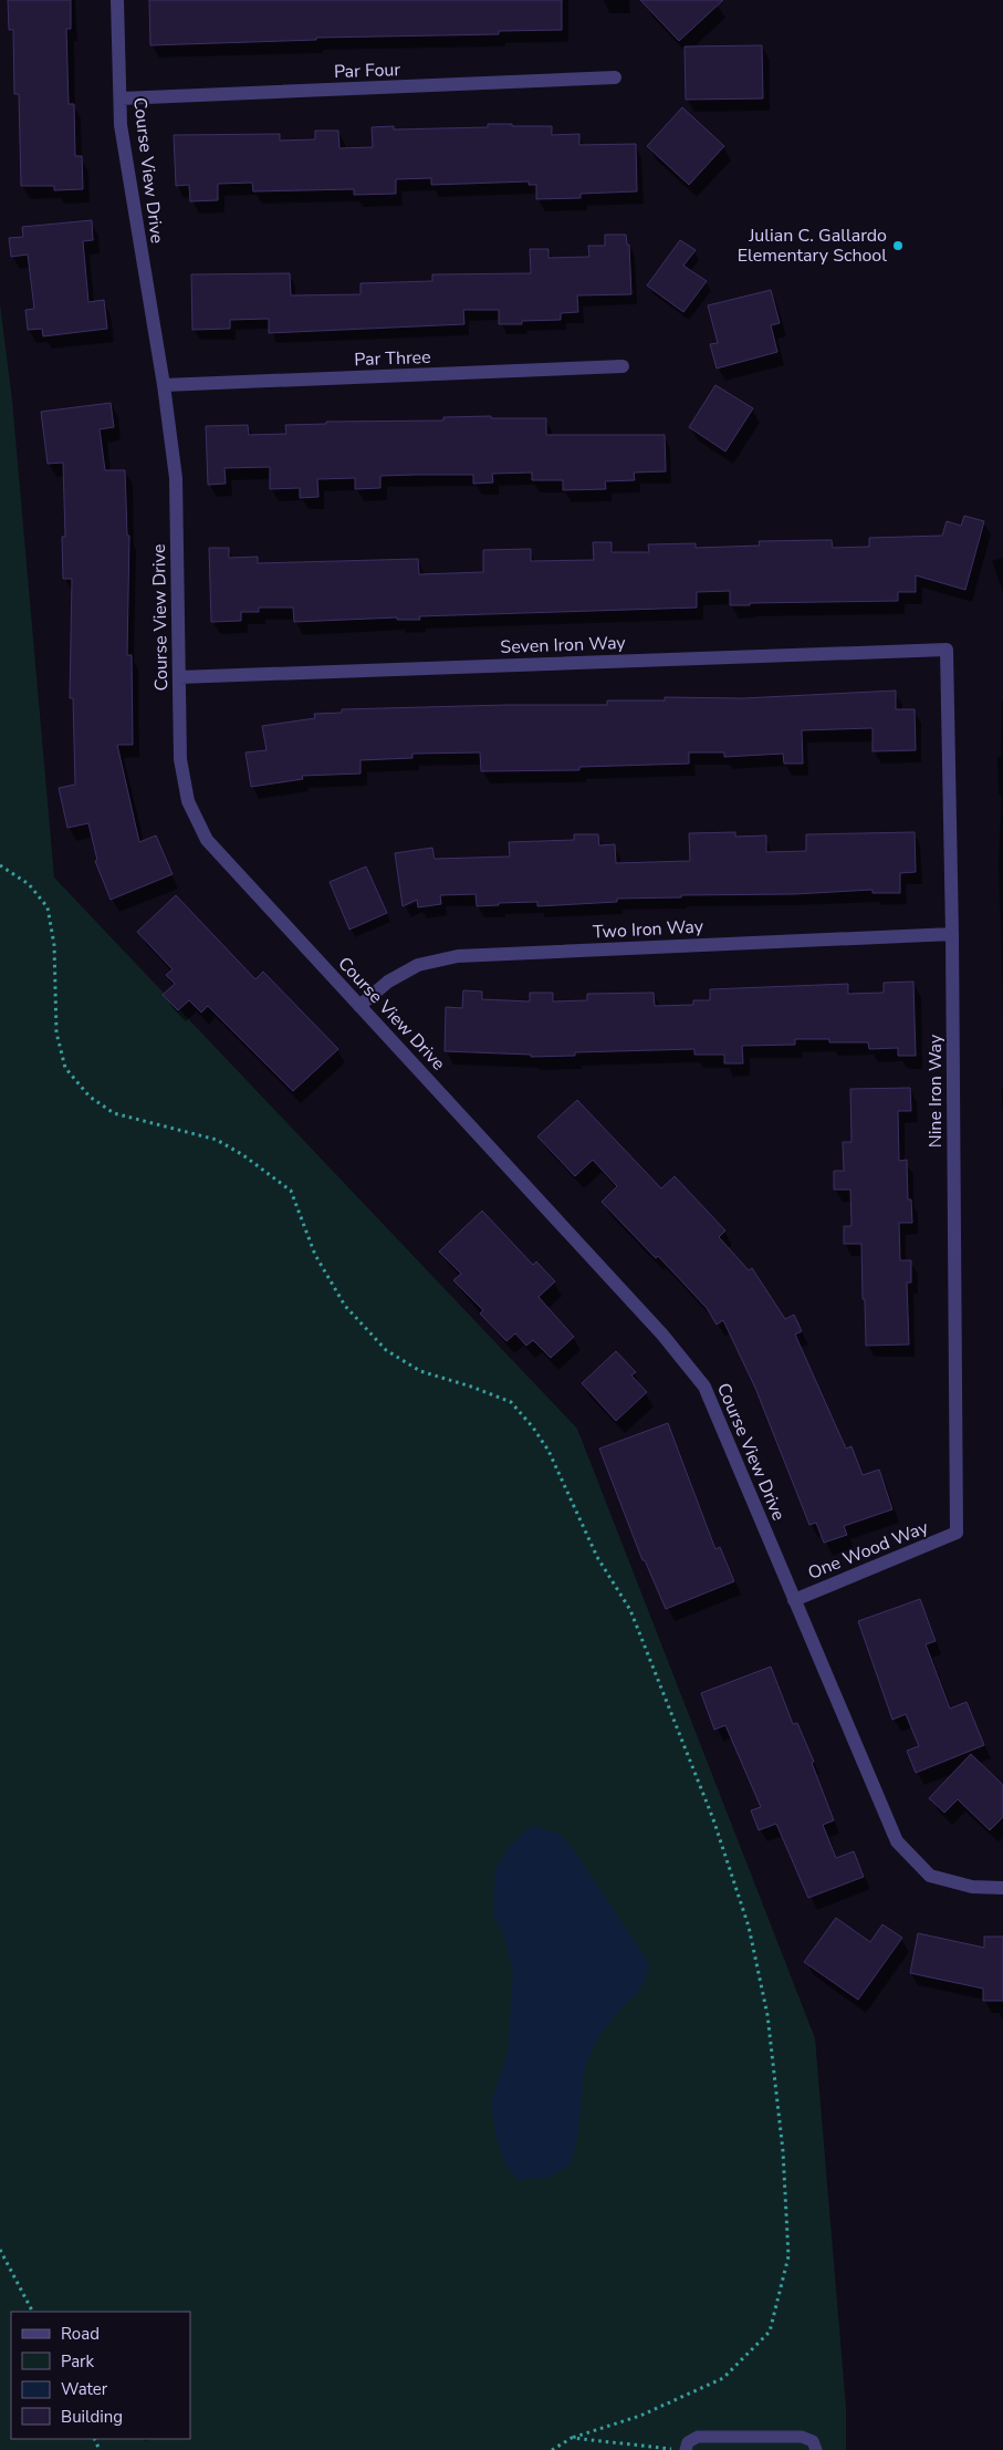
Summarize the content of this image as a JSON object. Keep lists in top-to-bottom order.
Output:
{
  "streets": {
    "street": [
      "Par Four",
      "Course View Drive",
      "Par Three",
      "Seven Iron Way",
      "Two Iron Way",
      "Nine Iron Way",
      "One Wood Way"
    ]
  },
  "crossings": [
    ["Par Four", "Course View Drive"],
    ["Course View Drive", "Par Three"],
    ["Course View Drive", "Seven Iron Way"],
    ["Course View Drive", "Two Iron Way"],
    ["Course View Drive", "One Wood Way"],
    ["Seven Iron Way", "Nine Iron Way"],
    ["Two Iron Way", "Nine Iron Way"],
    ["Nine Iron Way", "One Wood Way"]
  ],
  "places": ["Julian C. Gallardo Elementary School"],
  "legend": [
    "Road",
    "Park",
    "Water",
    "Building"
  ]
}
